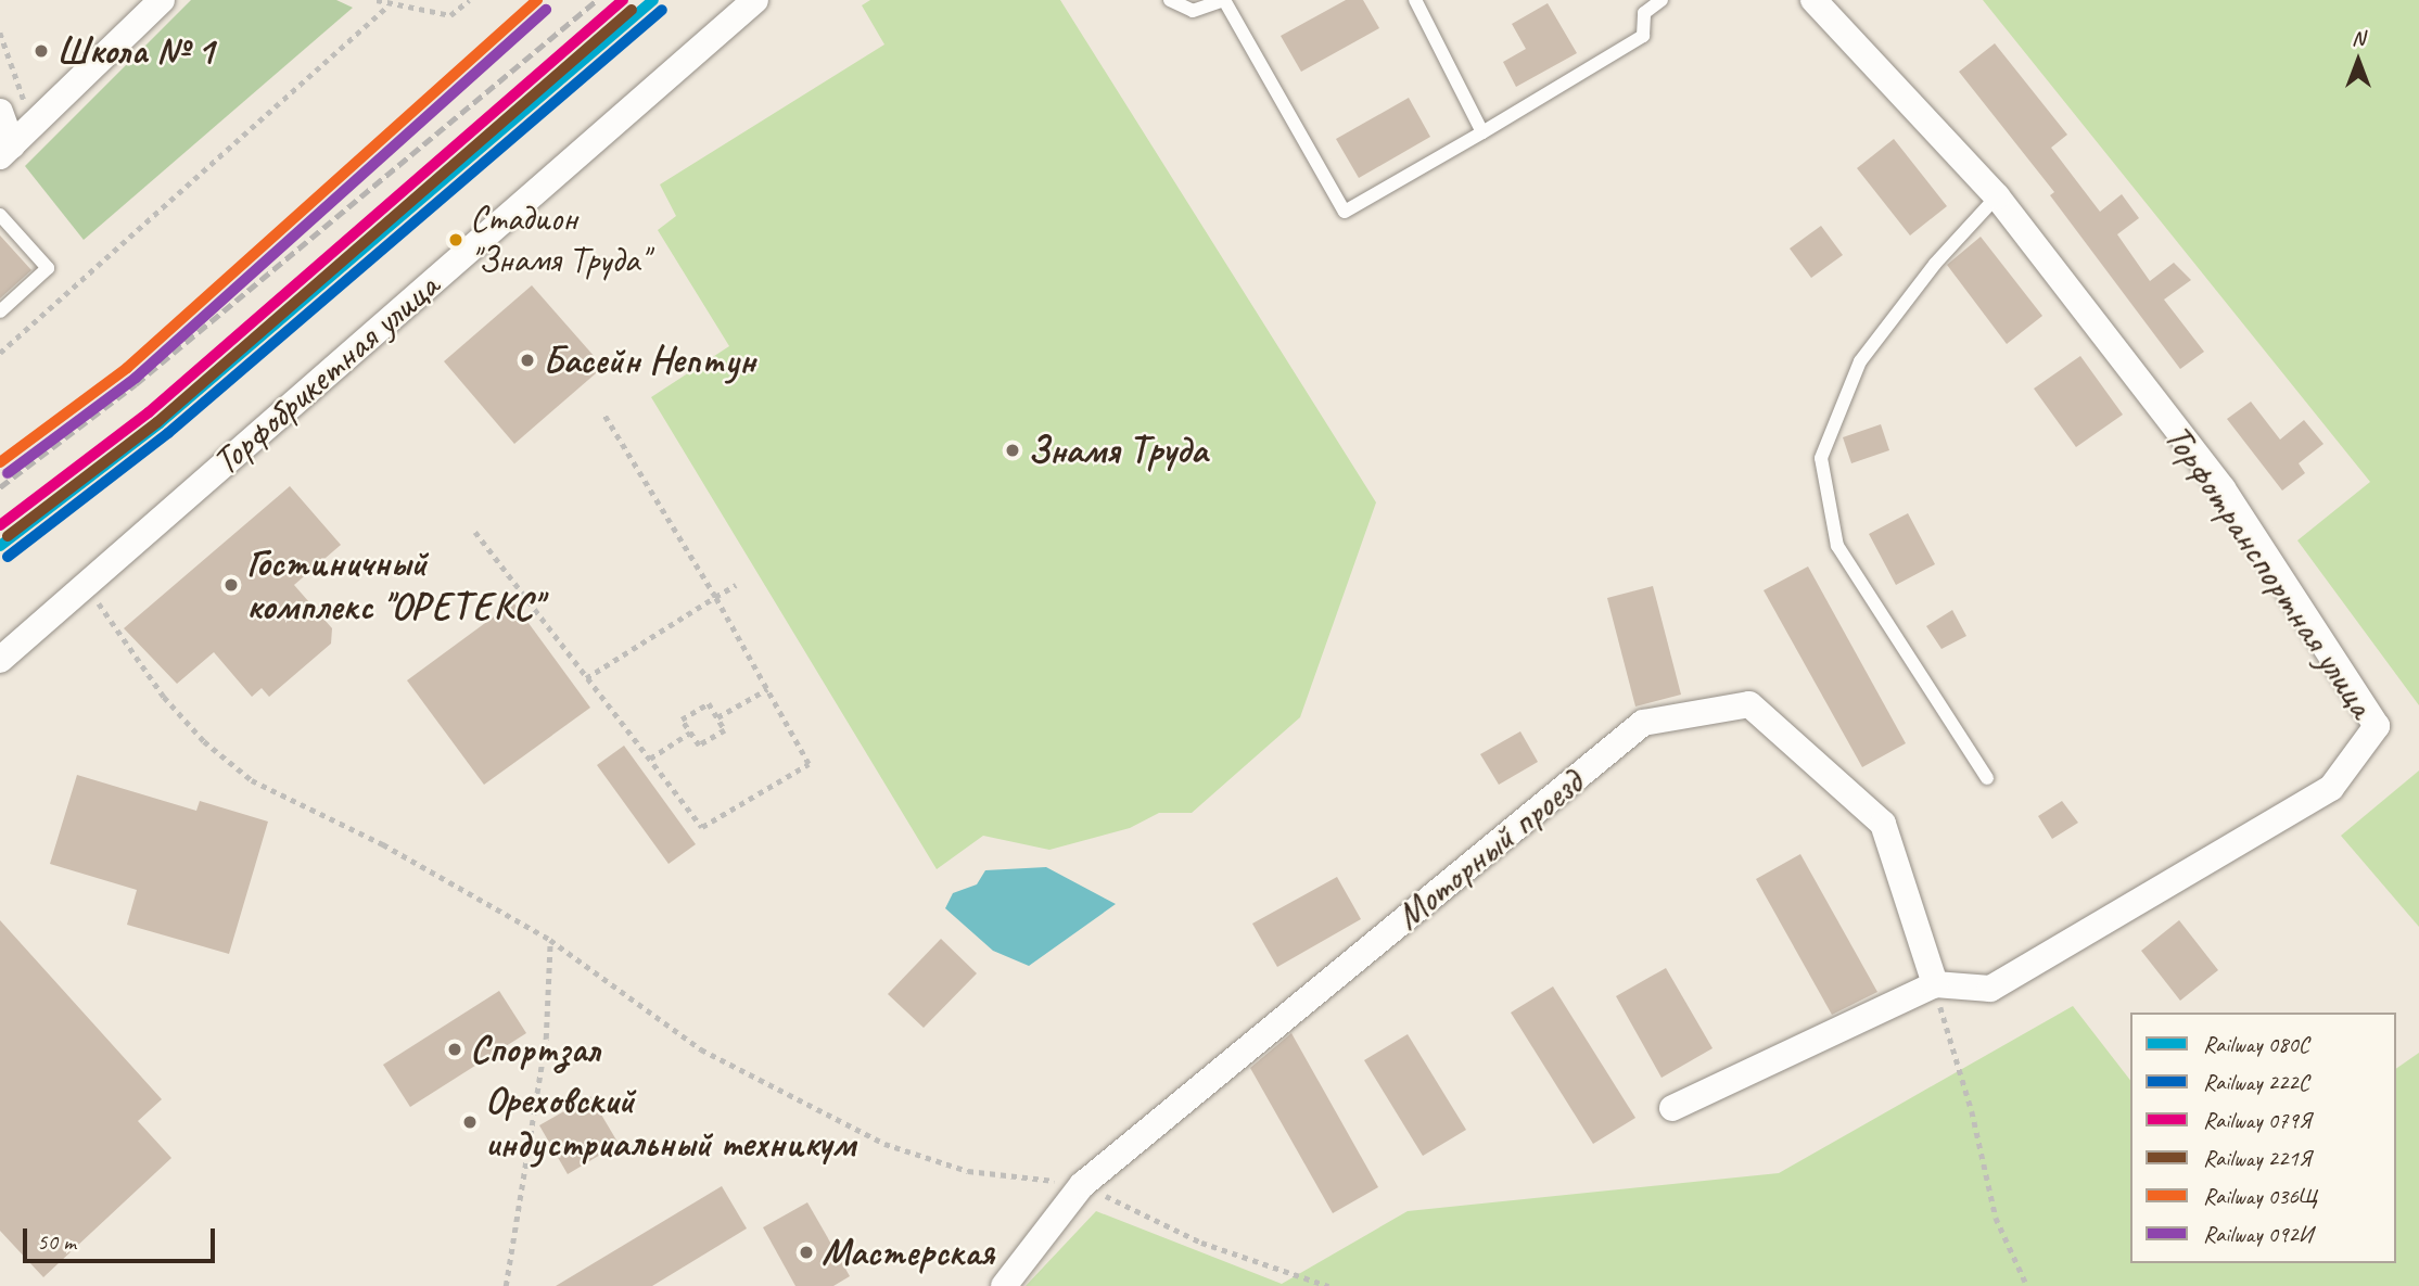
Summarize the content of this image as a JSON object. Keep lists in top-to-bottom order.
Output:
{
  "streets": {
    "street": ["Торфобрикетная улица", "Торфотранспортная улица", "Моторный проезд"]
  },
  "crossings": [
    ["Торфотранспортная улица", "Моторный проезд"]
  ],
  "places": [
    "Школа № 1",
    "Стадион \"Знамя Труда\"",
    "Басейн Нептун",
    "Знамя Труда",
    "Гостиничный комплекс \"ОРЕТЕКС\"",
    "Спортзал",
    "Ореховский индустриальный техникум",
    "Мастерская"
  ],
  "lines": [
    "rail line 080С",
    "rail line 079Я",
    "rail line 036Щ",
    "rail line 222С",
    "rail line 221Я",
    "rail line 092И"
  ],
  "legend": [
    "Railway 080С",
    "Railway 222С",
    "Railway 079Я",
    "Railway 221Я",
    "Railway 036Щ",
    "Railway 092И"
  ],
  "scale_bar": "50 m",
  "north": "top"
}
